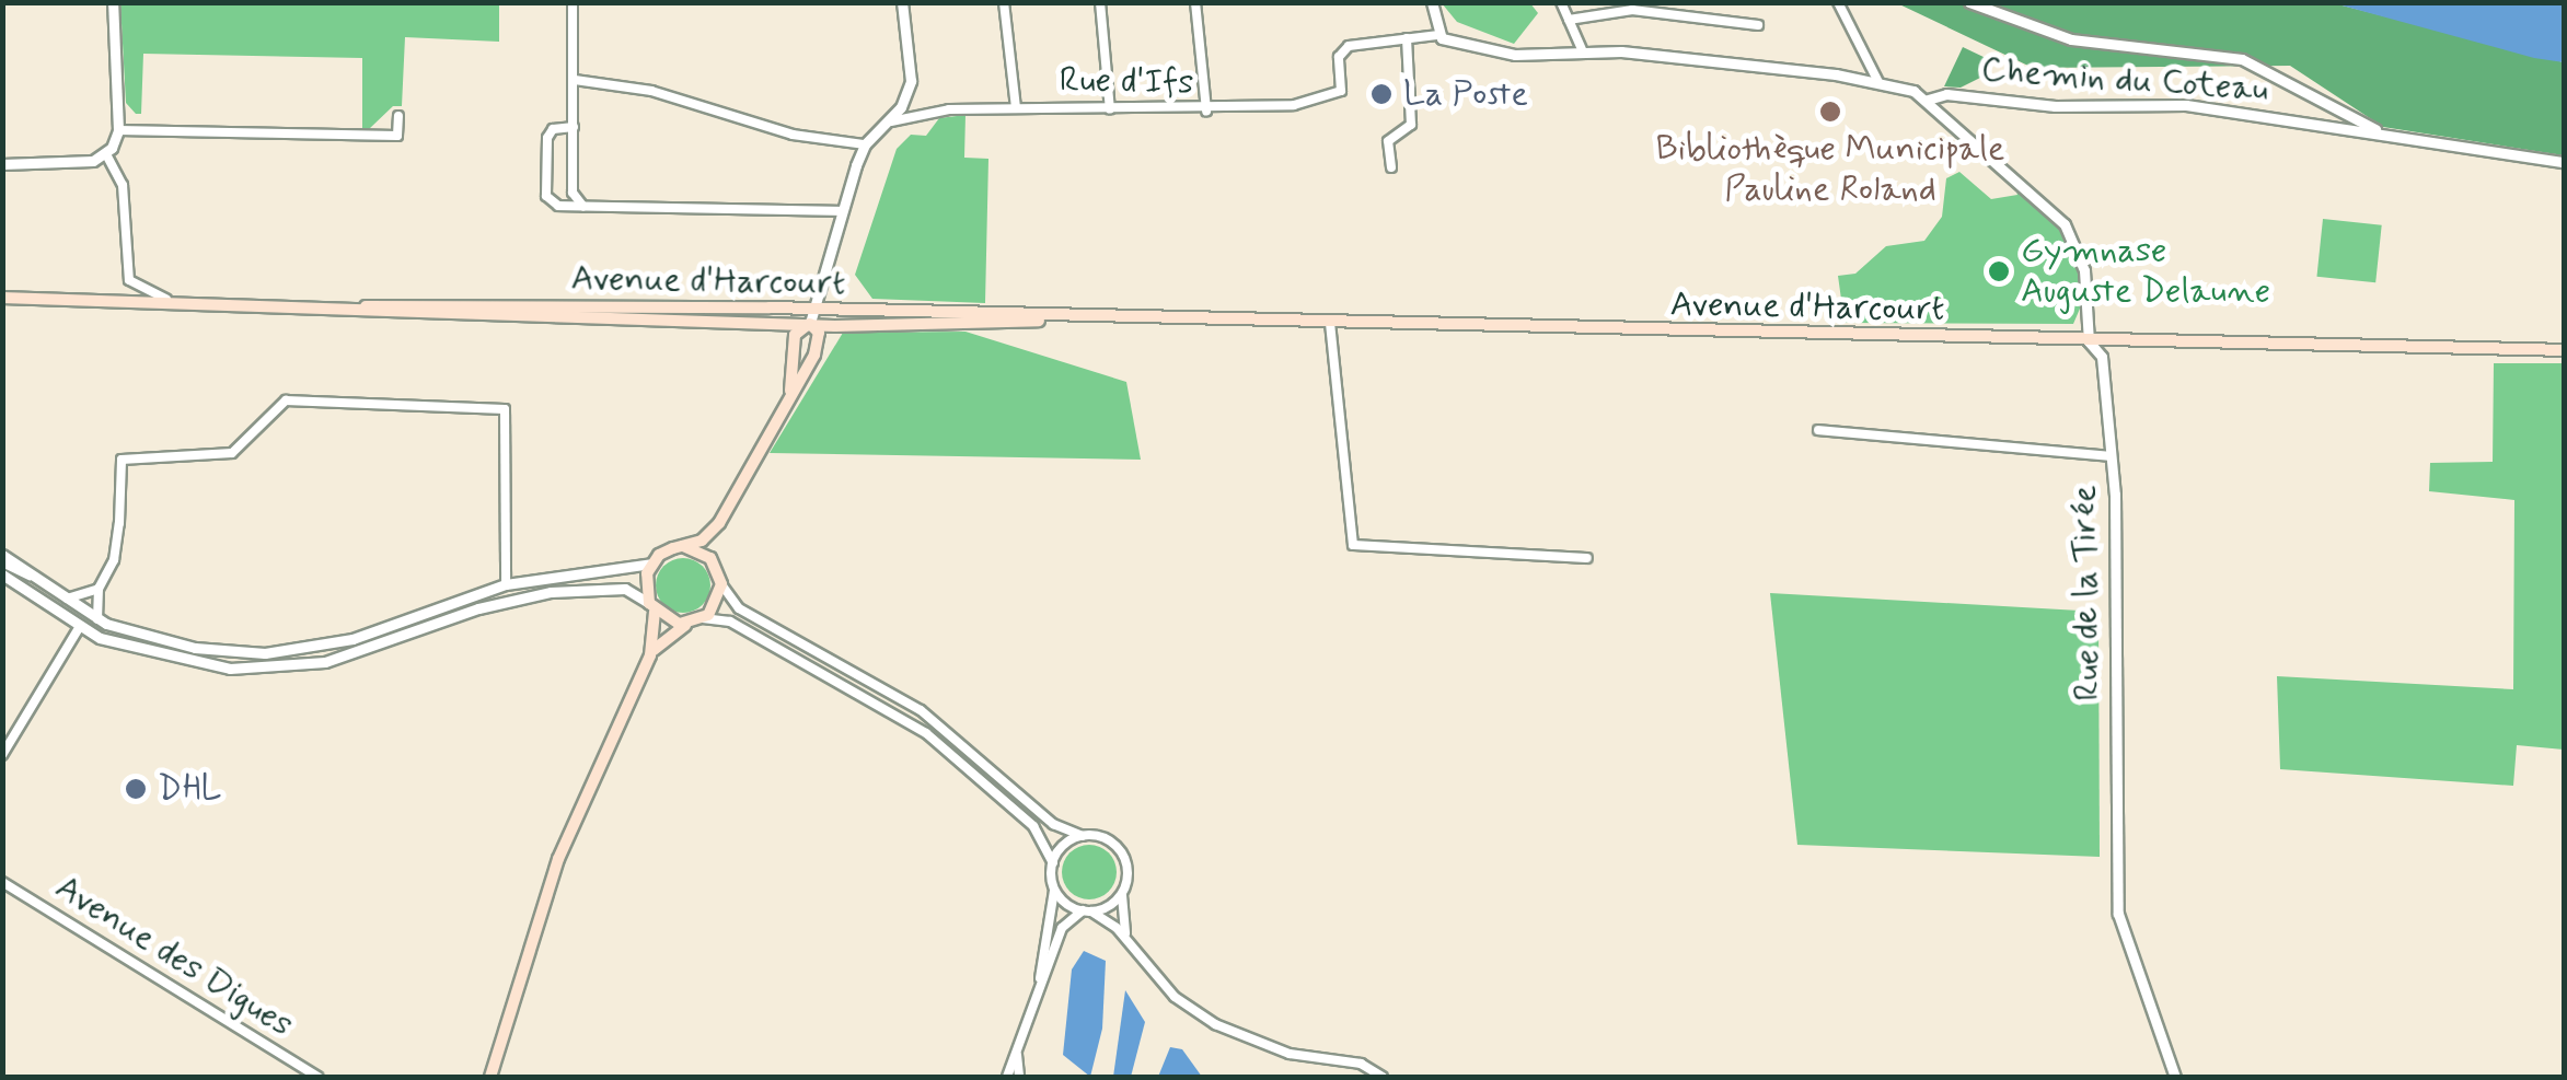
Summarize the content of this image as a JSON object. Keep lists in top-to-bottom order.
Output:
{
  "streets": {
    "main road": ["Avenue d'Harcourt"],
    "street": [
      "Chemin du Coteau",
      "Rue d'Ifs",
      "Rue de la Tirée",
      "Avenue des Digues"
    ]
  },
  "crossings": [
    ["Chemin du Coteau", "Rue de la Tirée"],
    ["Avenue d'Harcourt", "Rue de la Tirée"]
  ],
  "places": [
    "La Poste",
    "Bibliothèque Municipale Pauline Roland",
    "Gymnase Auguste Delaune",
    "DHL"
  ]
}
